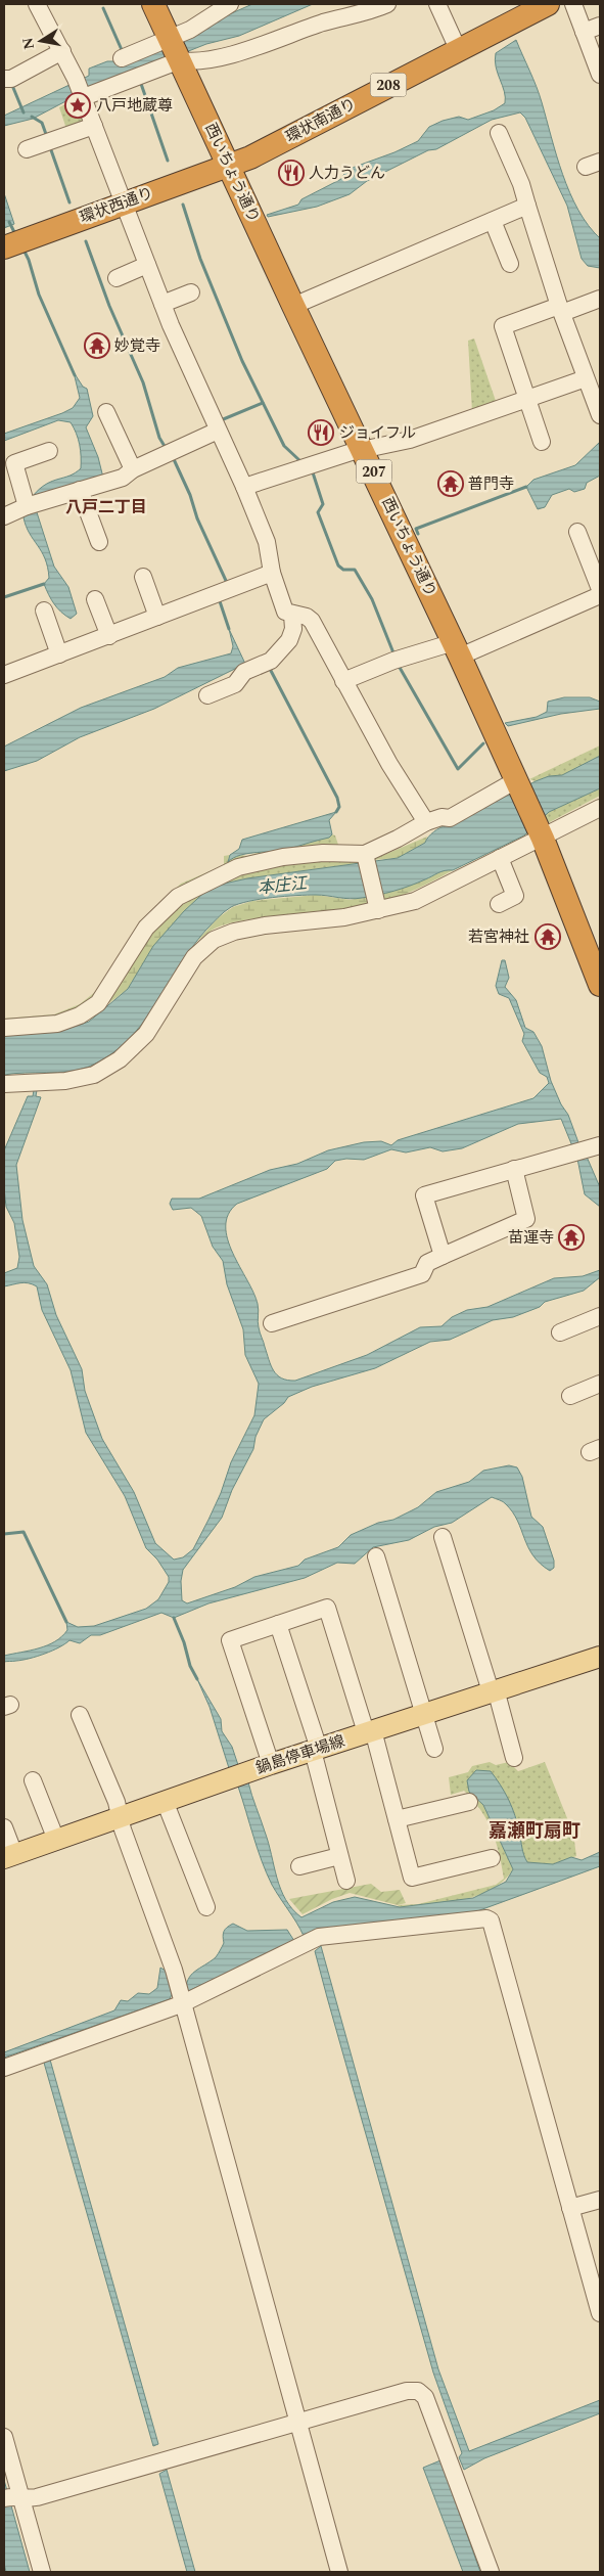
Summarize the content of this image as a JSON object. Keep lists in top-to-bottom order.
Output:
{
  "streets": {
    "highway": [
      "208",
      "環状南通り",
      "西いちょう通り",
      "環状西通り",
      "207"
    ],
    "main road": ["鍋島停車場線"]
  },
  "crossings": [
    ["環状南通り", "西いちょう通り"],
    ["環状南通り", "環状西通り"],
    ["西いちょう通り", "環状西通り"]
  ],
  "districts": ["八戸二丁目", "嘉瀬町扇町"],
  "water": ["本庄江"],
  "places": {
    "place": ["八戸地蔵尊"],
    "restaurant": ["人力うどん", "ジョイフル"],
    "temple": [
      "妙覚寺",
      "普門寺",
      "若宮神社",
      "苗運寺"
    ]
  },
  "north": "left"
}
